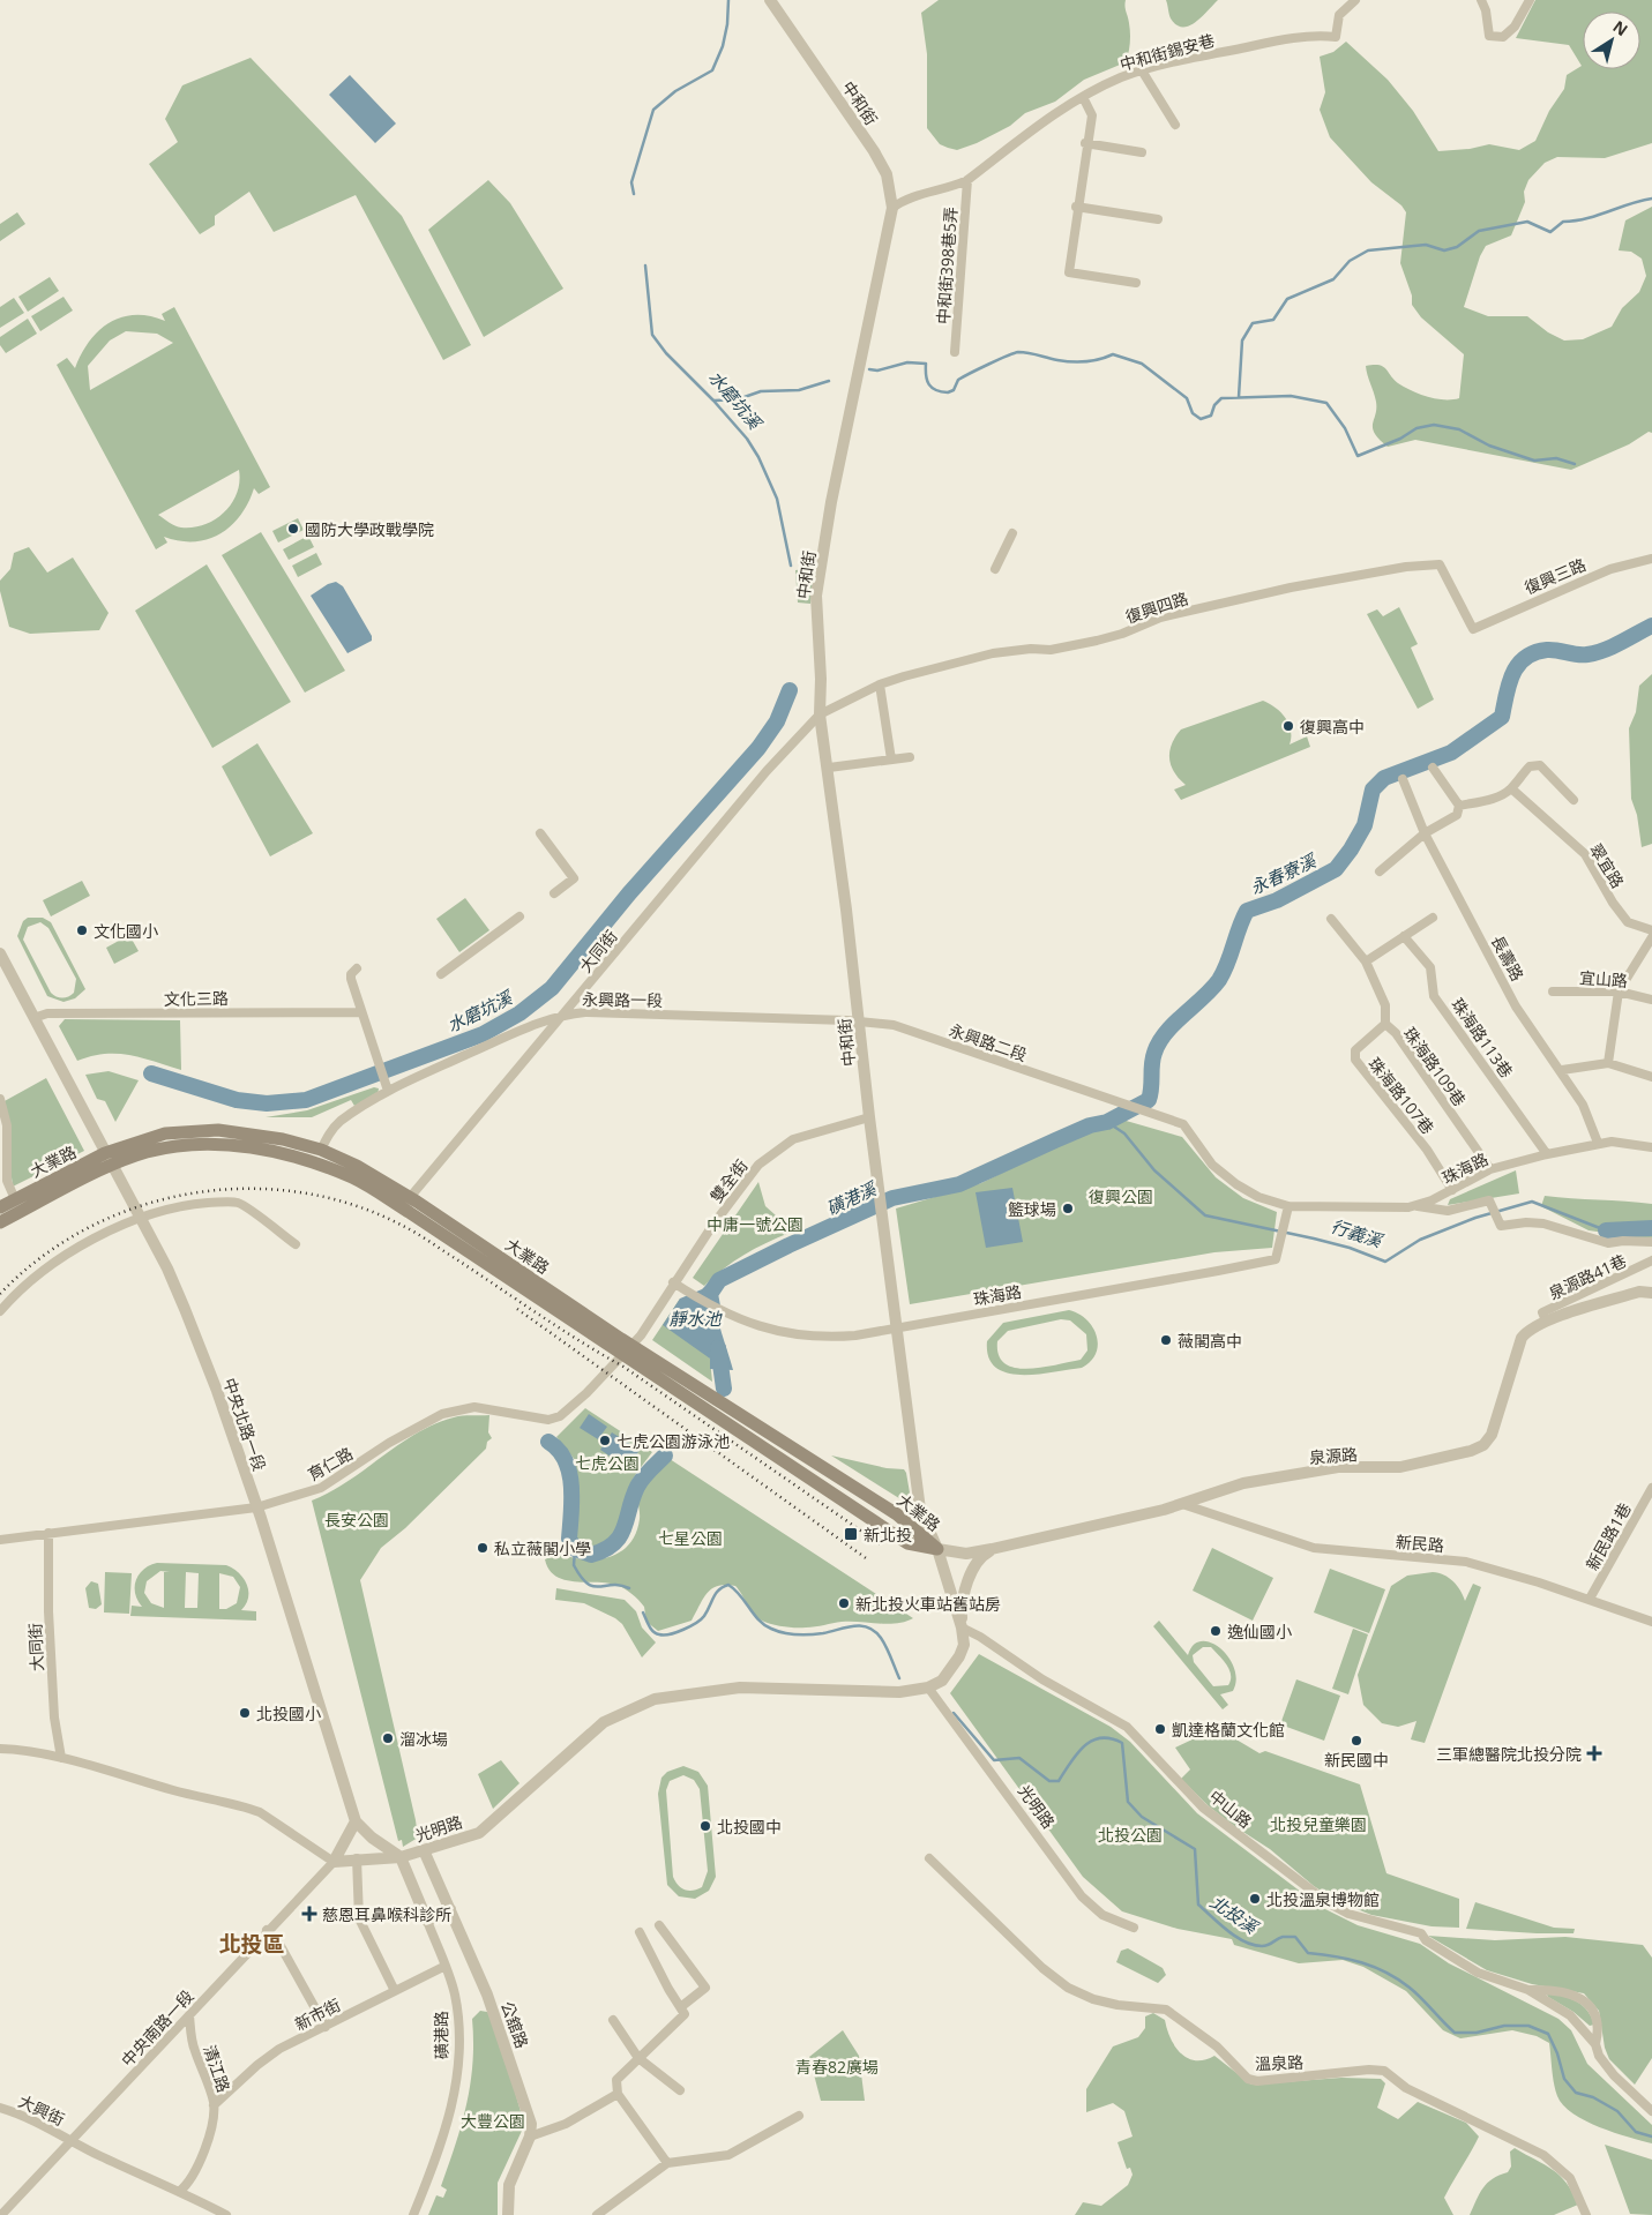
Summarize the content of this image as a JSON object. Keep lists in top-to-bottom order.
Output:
{
  "streets": {
    "main road": ["大業路"],
    "street": [
      "中和街錫安巷",
      "中和街",
      "中和街398巷5弄",
      "復興三路",
      "復興四路",
      "翠宜路",
      "大同街",
      "長壽路",
      "宜山路",
      "文化三路",
      "永興路一段",
      "珠海路113巷",
      "永興路二段",
      "珠海路109巷",
      "珠海路107巷",
      "珠海路",
      "雙全街",
      "泉源路41巷",
      "中央北路一段",
      "泉源路",
      "育仁路",
      "新民路1巷",
      "新民路",
      "光明路",
      "中山路",
      "新市街",
      "公舘路",
      "中央南路一段",
      "磺港路",
      "溫泉路",
      "清江路",
      "大興街"
    ]
  },
  "crossings": [
    ["中和街錫安巷", "中和街"],
    ["中和街錫安巷", "中和街398巷5弄"],
    ["中和街", "復興四路"],
    ["中和街", "大同街"],
    ["中和街", "永興路一段"],
    ["中和街", "永興路二段"],
    ["中和街", "珠海路"],
    ["中和街", "雙全街"],
    ["復興三路", "復興四路"],
    ["復興四路", "大同街"],
    ["大同街", "永興路一段"],
    ["大同街", "大業路"],
    ["大同街", "育仁路"],
    ["長壽路", "珠海路"],
    ["文化三路", "中央北路一段"],
    ["永興路一段", "永興路二段"],
    ["永興路一段", "大業路"],
    ["珠海路113巷", "珠海路"],
    ["永興路二段", "珠海路"],
    ["珠海路109巷", "珠海路107巷"],
    ["珠海路109巷", "珠海路"],
    ["珠海路107巷", "珠海路"],
    ["大業路", "雙全街"],
    ["大業路", "中央北路一段"],
    ["大業路", "泉源路"],
    ["大業路", "育仁路"],
    ["珠海路", "雙全街"],
    ["珠海路", "泉源路41巷"],
    ["雙全街", "育仁路"],
    ["泉源路41巷", "泉源路"],
    ["中央北路一段", "育仁路"],
    ["泉源路", "新民路"],
    ["新民路1巷", "新民路"],
    ["光明路", "公舘路"],
    ["光明路", "中央南路一段"],
    ["光明路", "磺港路"],
    ["新市街", "磺港路"],
    ["新市街", "清江路"],
    ["中央南路一段", "清江路"],
    ["中央南路一段", "大興街"],
    ["清江路", "大興街"]
  ],
  "districts": ["北投區"],
  "water": [
    "水磨坑溪",
    "永春寮溪",
    "磺港溪",
    "行義溪",
    "靜水池",
    "北投溪"
  ],
  "parks": [
    "復興公園",
    "中庸一號公園",
    "七虎公園",
    "長安公園",
    "七星公園",
    "北投兒童樂園",
    "北投公園",
    "青春82廣場",
    "大豐公園"
  ],
  "places": {
    "other": [
      "國防大學政戰學院",
      "復興高中",
      "文化國小",
      "籃球場",
      "薇閣高中",
      "七虎公園游泳池",
      "私立薇閣小學",
      "新北投火車站舊站房",
      "逸仙國小",
      "北投國小",
      "凱達格蘭文化館",
      "溜冰場",
      "新民國中",
      "北投國中",
      "北投溫泉博物館"
    ],
    "transit": ["新北投"],
    "health": ["三軍總醫院北投分院", "慈恩耳鼻喉科診所"]
  },
  "north": "top right"
}
